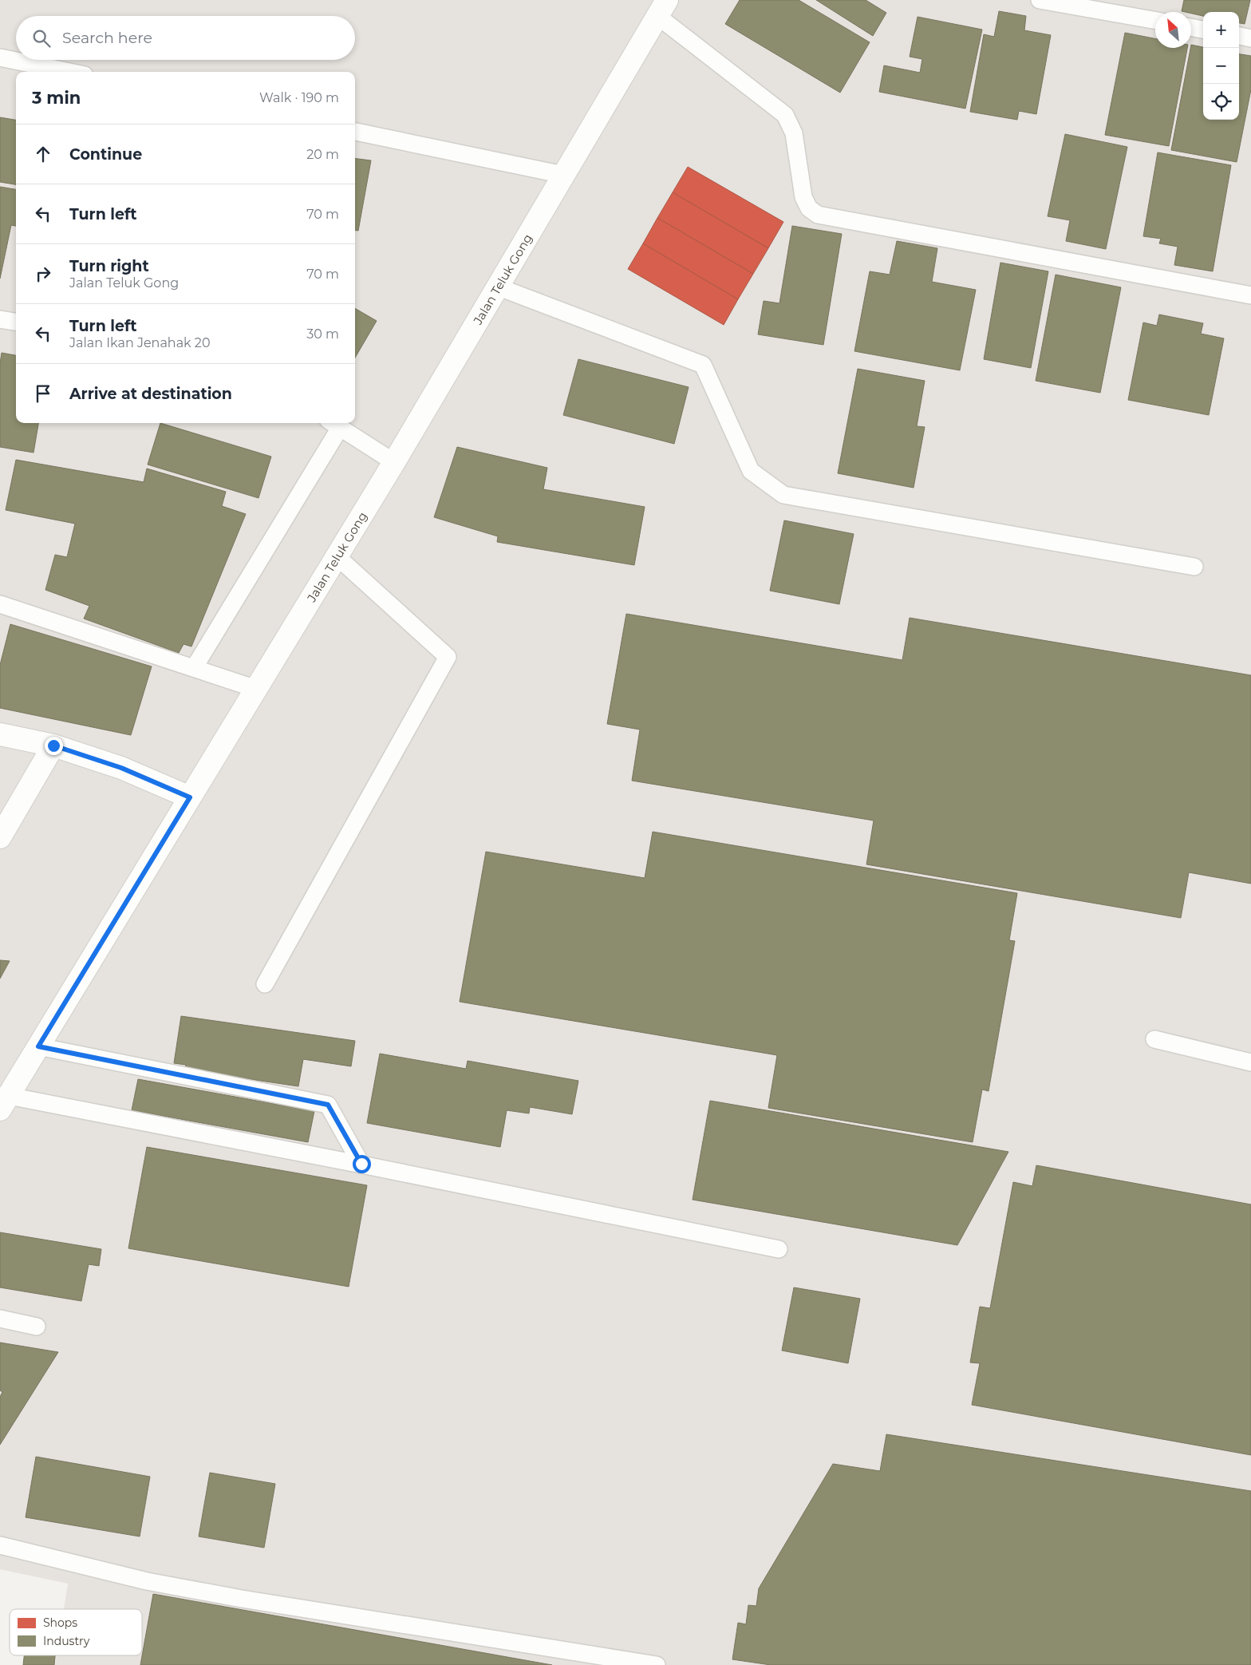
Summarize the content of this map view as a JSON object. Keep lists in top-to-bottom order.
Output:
{
  "streets": {
    "street": ["Jalan Teluk Gong"]
  },
  "legend": ["Shops", "Industry"],
  "north": "top left",
  "page": {
    "map_buttons": ["+", "−"],
    "search": "Search here",
    "heading": ["3 min", "Walk · 190 m"],
    "list": [
      ["Continue", "20 m"],
      ["Turn left", "70 m"],
      ["Turn right", "Jalan Teluk Gong", "70 m"],
      ["Turn left", "Jalan Ikan Jenahak 20", "30 m"],
      "Arrive at destination"
    ]
  }
}
